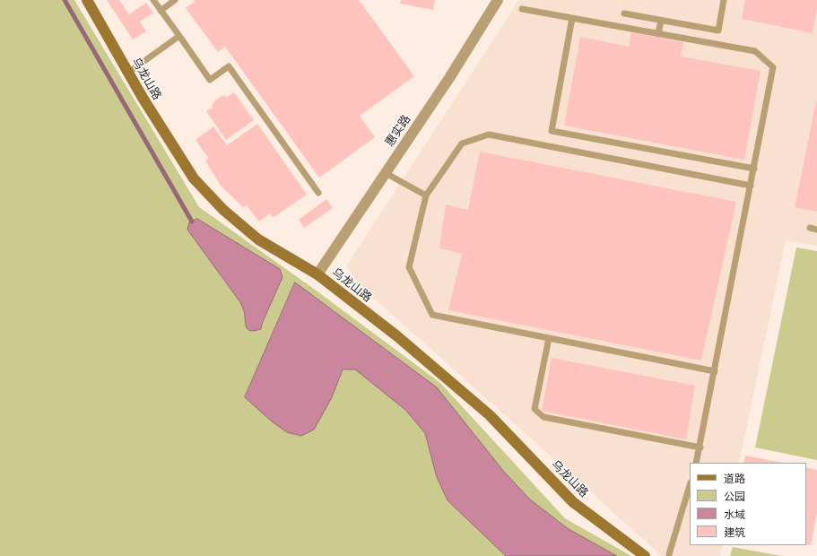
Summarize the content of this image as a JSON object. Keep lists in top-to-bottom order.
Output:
{
  "streets": {
    "street": ["乌龙山路", "惠实路"]
  },
  "crossings": [
    ["乌龙山路", "惠实路"]
  ],
  "legend": [
    "道路",
    "公园",
    "水域",
    "建筑"
  ]
}
